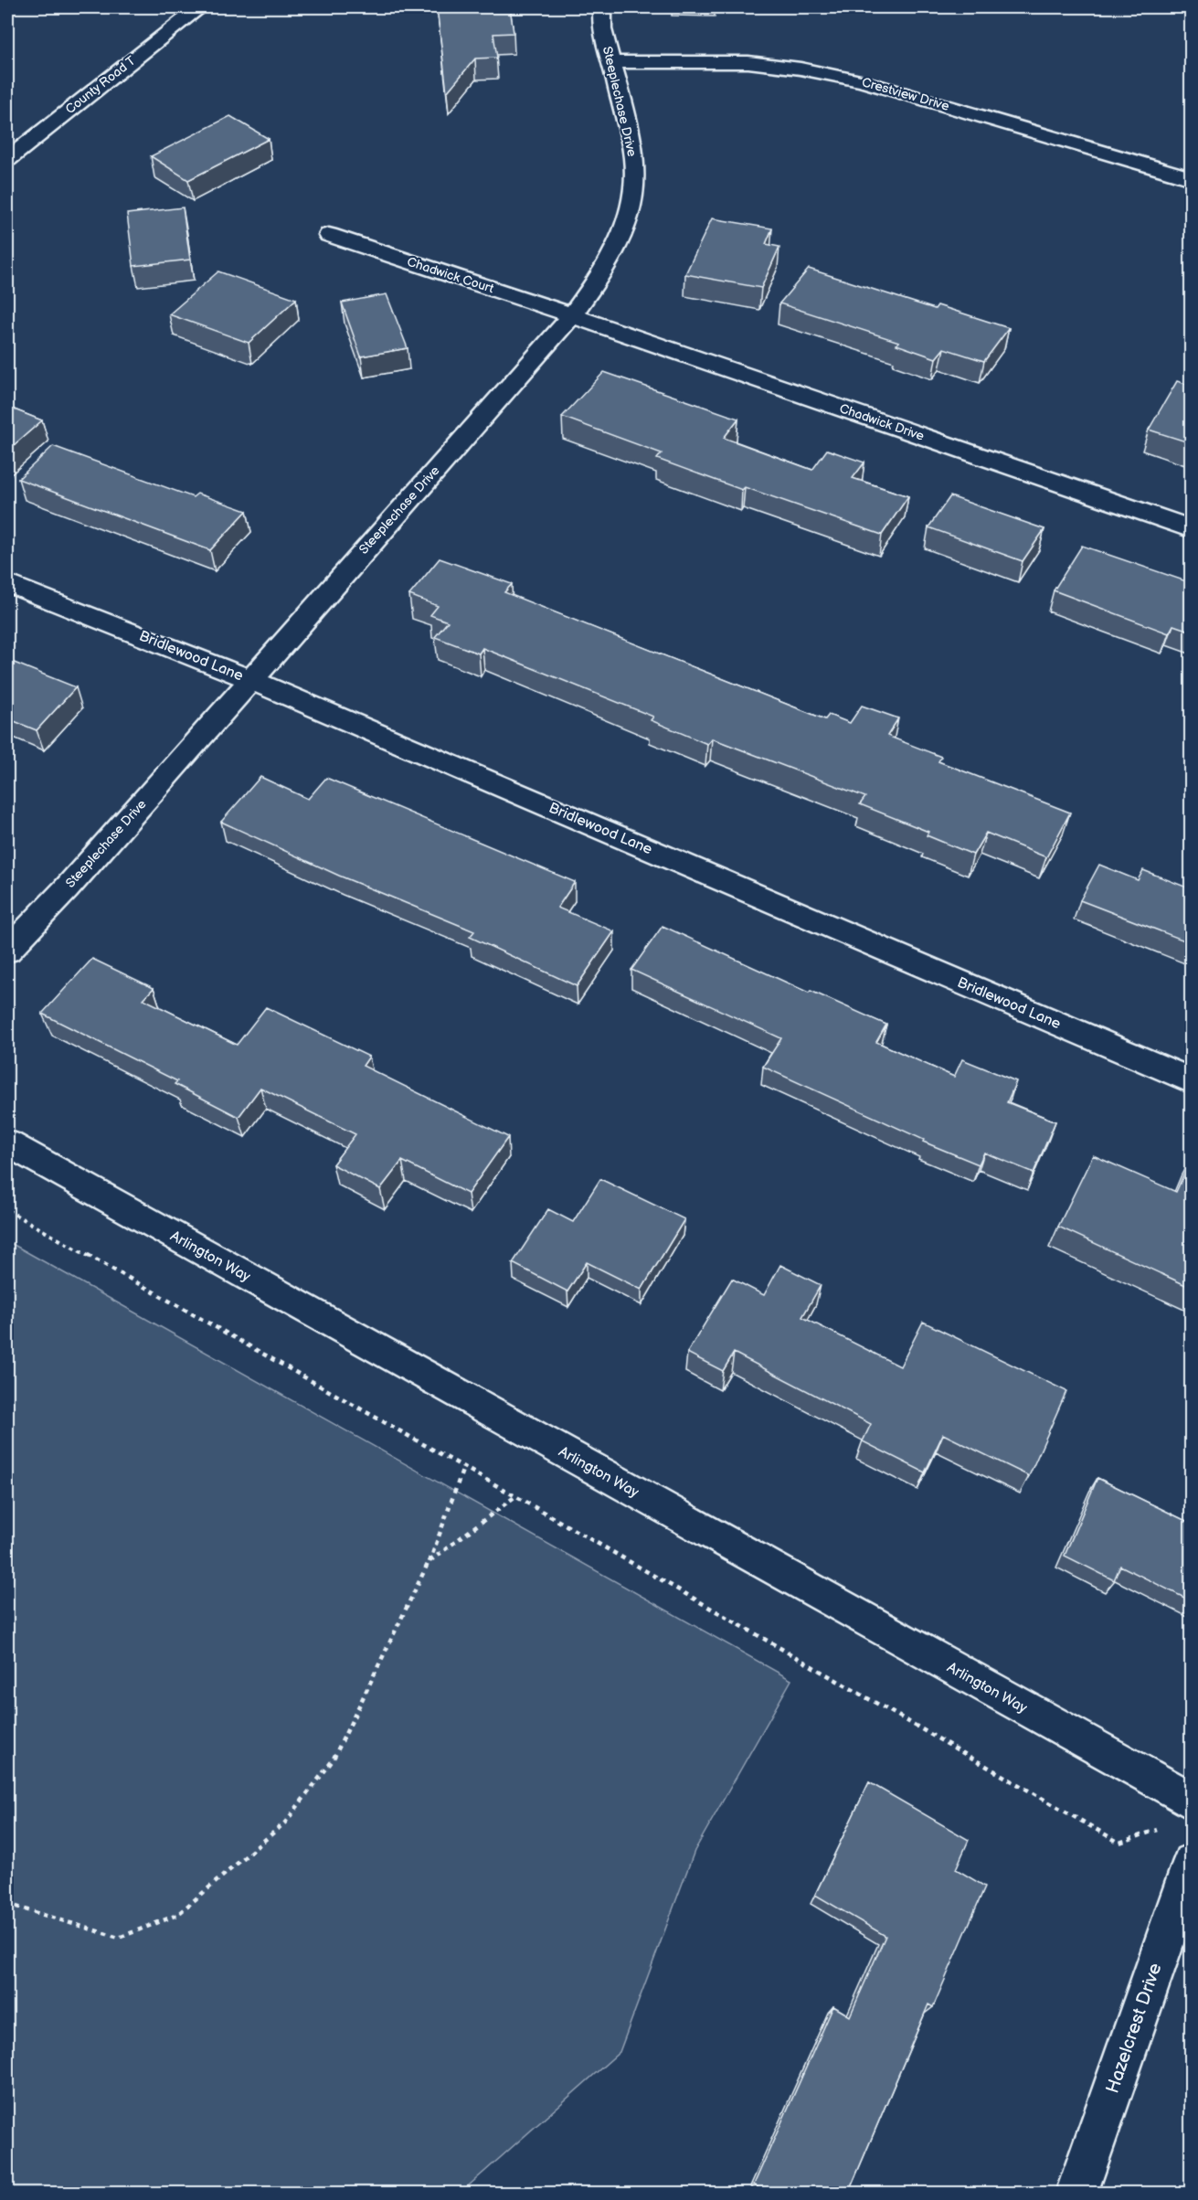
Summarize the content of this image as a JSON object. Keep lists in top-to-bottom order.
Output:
{
  "streets": {
    "street": [
      "County Road T",
      "Crestview Drive",
      "Steeplechase Drive",
      "Chadwick Court",
      "Chadwick Drive",
      "Bridlewood Lane",
      "Arlington Way",
      "Hazelcrest Drive"
    ]
  },
  "crossings": [
    ["Crestview Drive", "Steeplechase Drive"],
    ["Steeplechase Drive", "Chadwick Court"],
    ["Steeplechase Drive", "Chadwick Drive"],
    ["Steeplechase Drive", "Bridlewood Lane"],
    ["Chadwick Court", "Chadwick Drive"]
  ]
}
